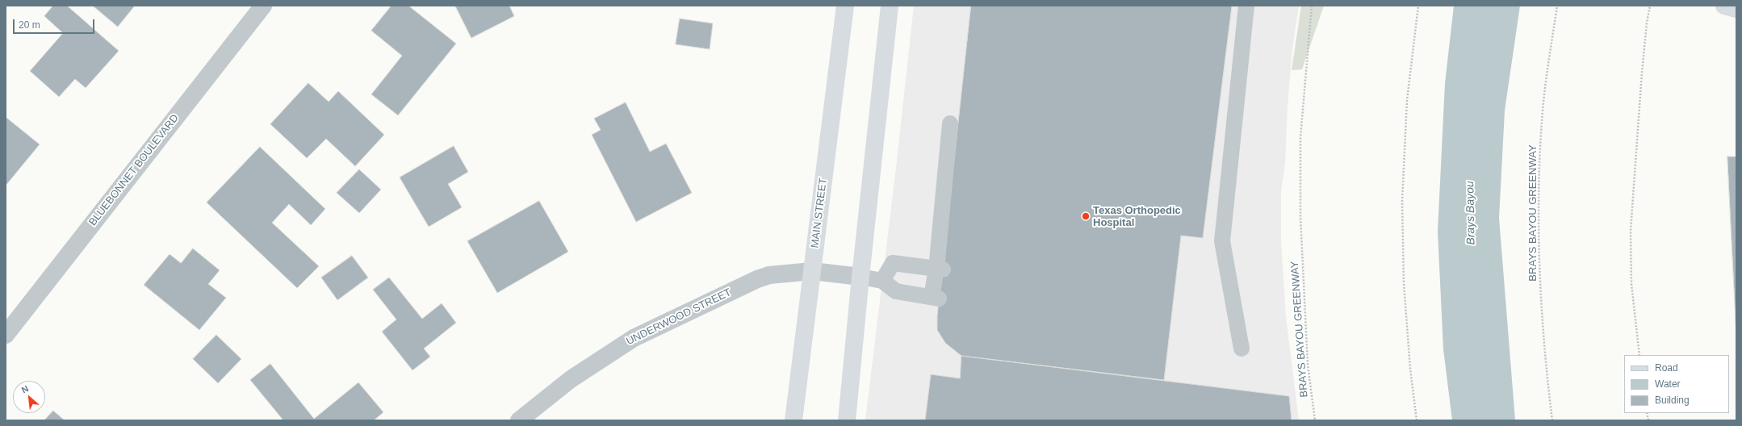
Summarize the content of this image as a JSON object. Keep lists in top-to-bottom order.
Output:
{
  "streets": {
    "main road": ["MAIN STREET"],
    "street": ["BLUEBONNET BOULEVARD", "UNDERWOOD STREET"],
    "path": ["BRAYS BAYOU GREENWAY"]
  },
  "crossings": [
    ["MAIN STREET", "UNDERWOOD STREET"]
  ],
  "water": ["Brays Bayou"],
  "places": ["Texas Orthopedic Hospital"],
  "legend": ["Road", "Water", "Building"],
  "scale_bar": "20 m",
  "north": "top left"
}
